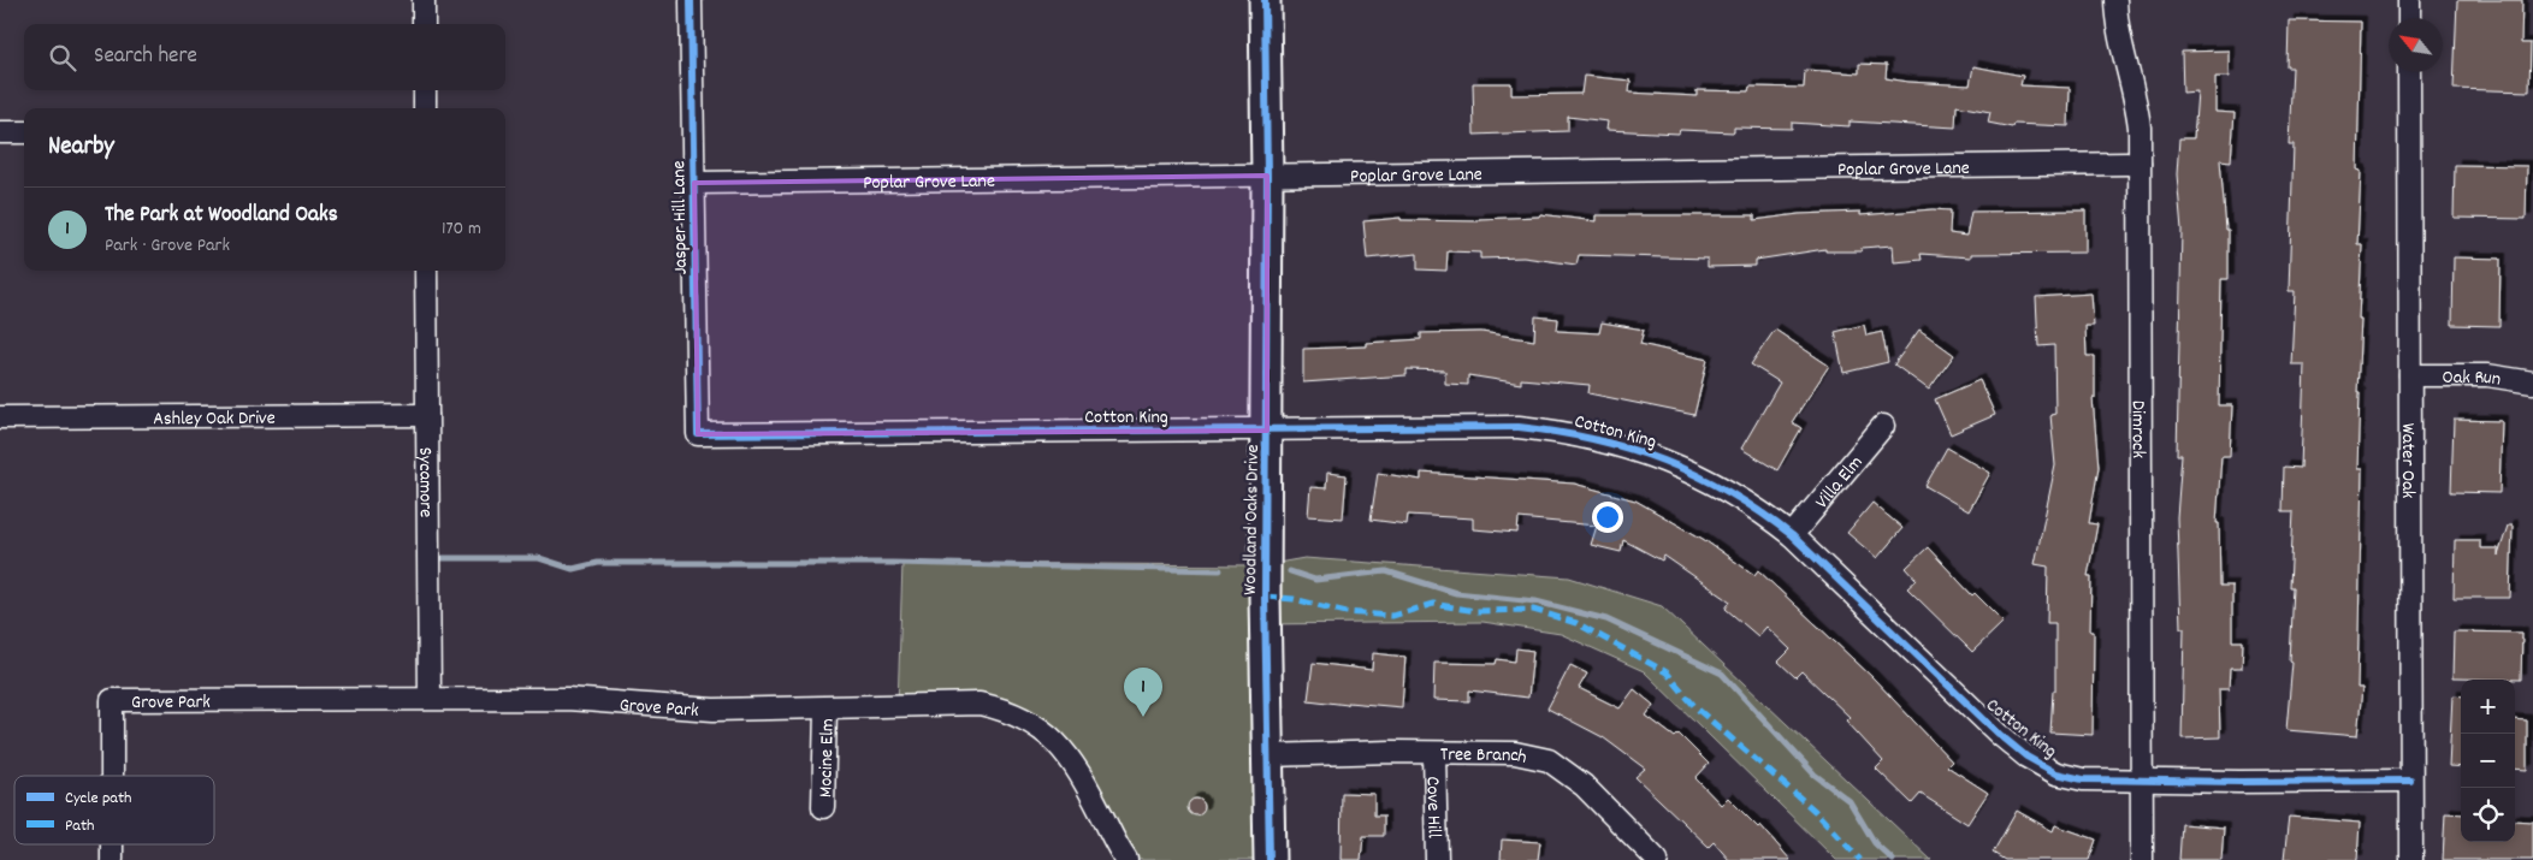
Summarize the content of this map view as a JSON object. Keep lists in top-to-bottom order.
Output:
{
  "streets": {
    "street": [
      "Poplar Grove Lane",
      "Jasper Hill Lane",
      "Oak Run",
      "Cotton King",
      "Ashley Oak Drive",
      "Dimrock",
      "Water Oak",
      "Villa Elm",
      "Sycamore",
      "Woodland Oaks Drive",
      "Grove Park",
      "Tree Branch",
      "Mocine Elm",
      "Cove Hill"
    ]
  },
  "crossings": [
    ["Poplar Grove Lane", "Jasper Hill Lane"],
    ["Poplar Grove Lane", "Dimrock"],
    ["Poplar Grove Lane", "Woodland Oaks Drive"],
    ["Jasper Hill Lane", "Cotton King"],
    ["Oak Run", "Water Oak"],
    ["Cotton King", "Dimrock"],
    ["Cotton King", "Water Oak"],
    ["Cotton King", "Villa Elm"],
    ["Cotton King", "Woodland Oaks Drive"],
    ["Ashley Oak Drive", "Sycamore"],
    ["Sycamore", "Grove Park"],
    ["Woodland Oaks Drive", "Tree Branch"],
    ["Grove Park", "Mocine Elm"],
    ["Tree Branch", "Cove Hill"]
  ],
  "legend": ["Cycle path", "Path"],
  "north": "top left",
  "page": {
    "search": "Search here",
    "heading": "Nearby",
    "list": [
      {
        "mark": "1",
        "name": "The Park at Woodland Oaks",
        "note": "Park · Grove Park",
        "value": "170 m"
      }
    ],
    "pins": "1",
    "map_buttons": ["+", "−"]
  }
}
